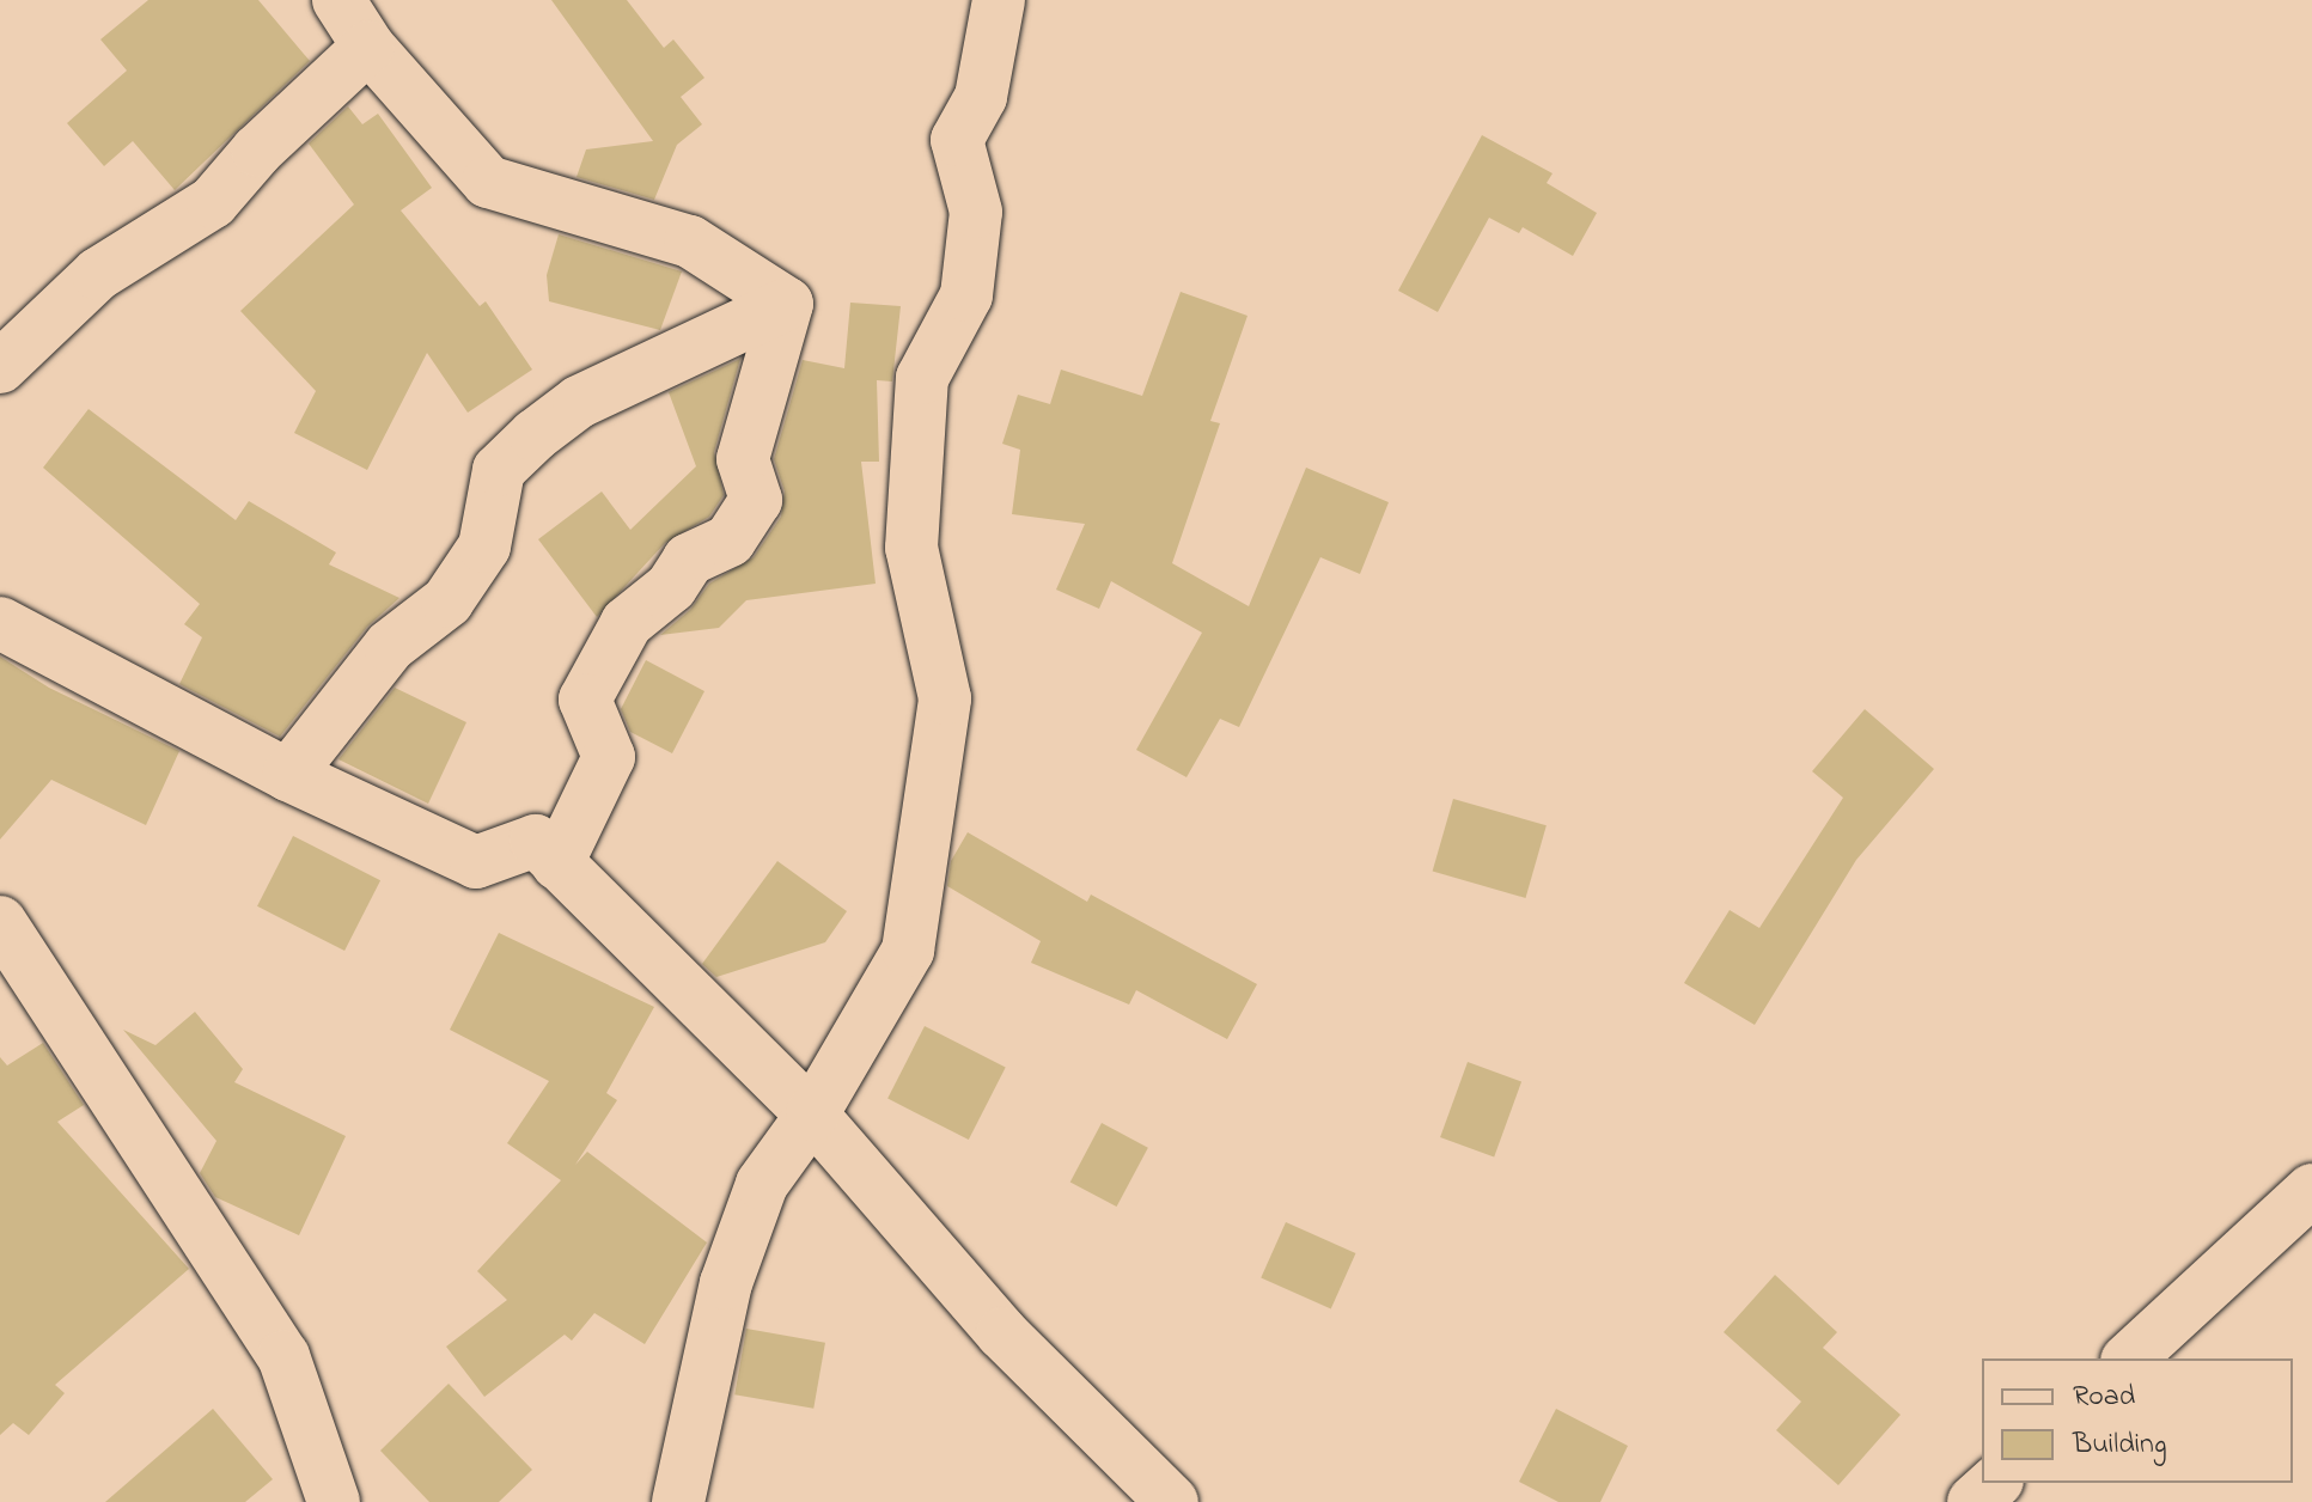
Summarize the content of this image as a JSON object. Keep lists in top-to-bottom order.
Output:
{
  "legend": ["Road", "Building"]
}
